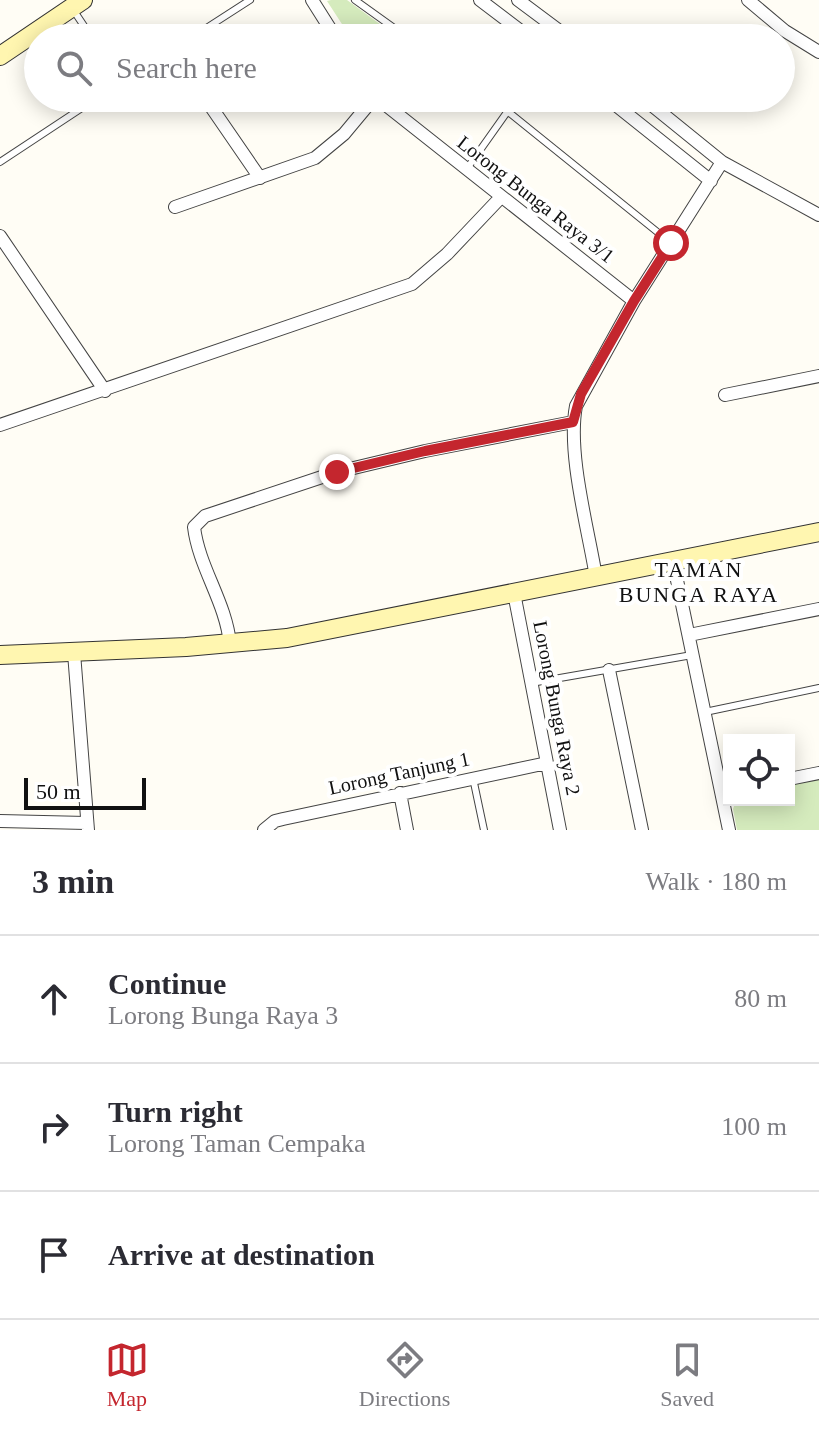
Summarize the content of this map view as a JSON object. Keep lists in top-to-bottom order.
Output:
{
  "streets": {
    "street": ["Lorong Bunga Raya 3/1", "Lorong Bunga Raya 2", "Lorong Tanjung 1"]
  },
  "crossings": [
    ["Lorong Bunga Raya 2", "Lorong Tanjung 1"]
  ],
  "districts": ["TAMAN BUNGA RAYA"],
  "scale_bar": "50 m",
  "page": {
    "search": "Search here",
    "scale": "50 m",
    "heading": ["3 min", "Walk · 180 m"],
    "list": [
      ["Continue", "Lorong Bunga Raya 3", "80 m"],
      ["Turn right", "Lorong Taman Cempaka", "100 m"],
      "Arrive at destination"
    ],
    "nav": ["Map", "Directions", "Saved"]
  }
}
